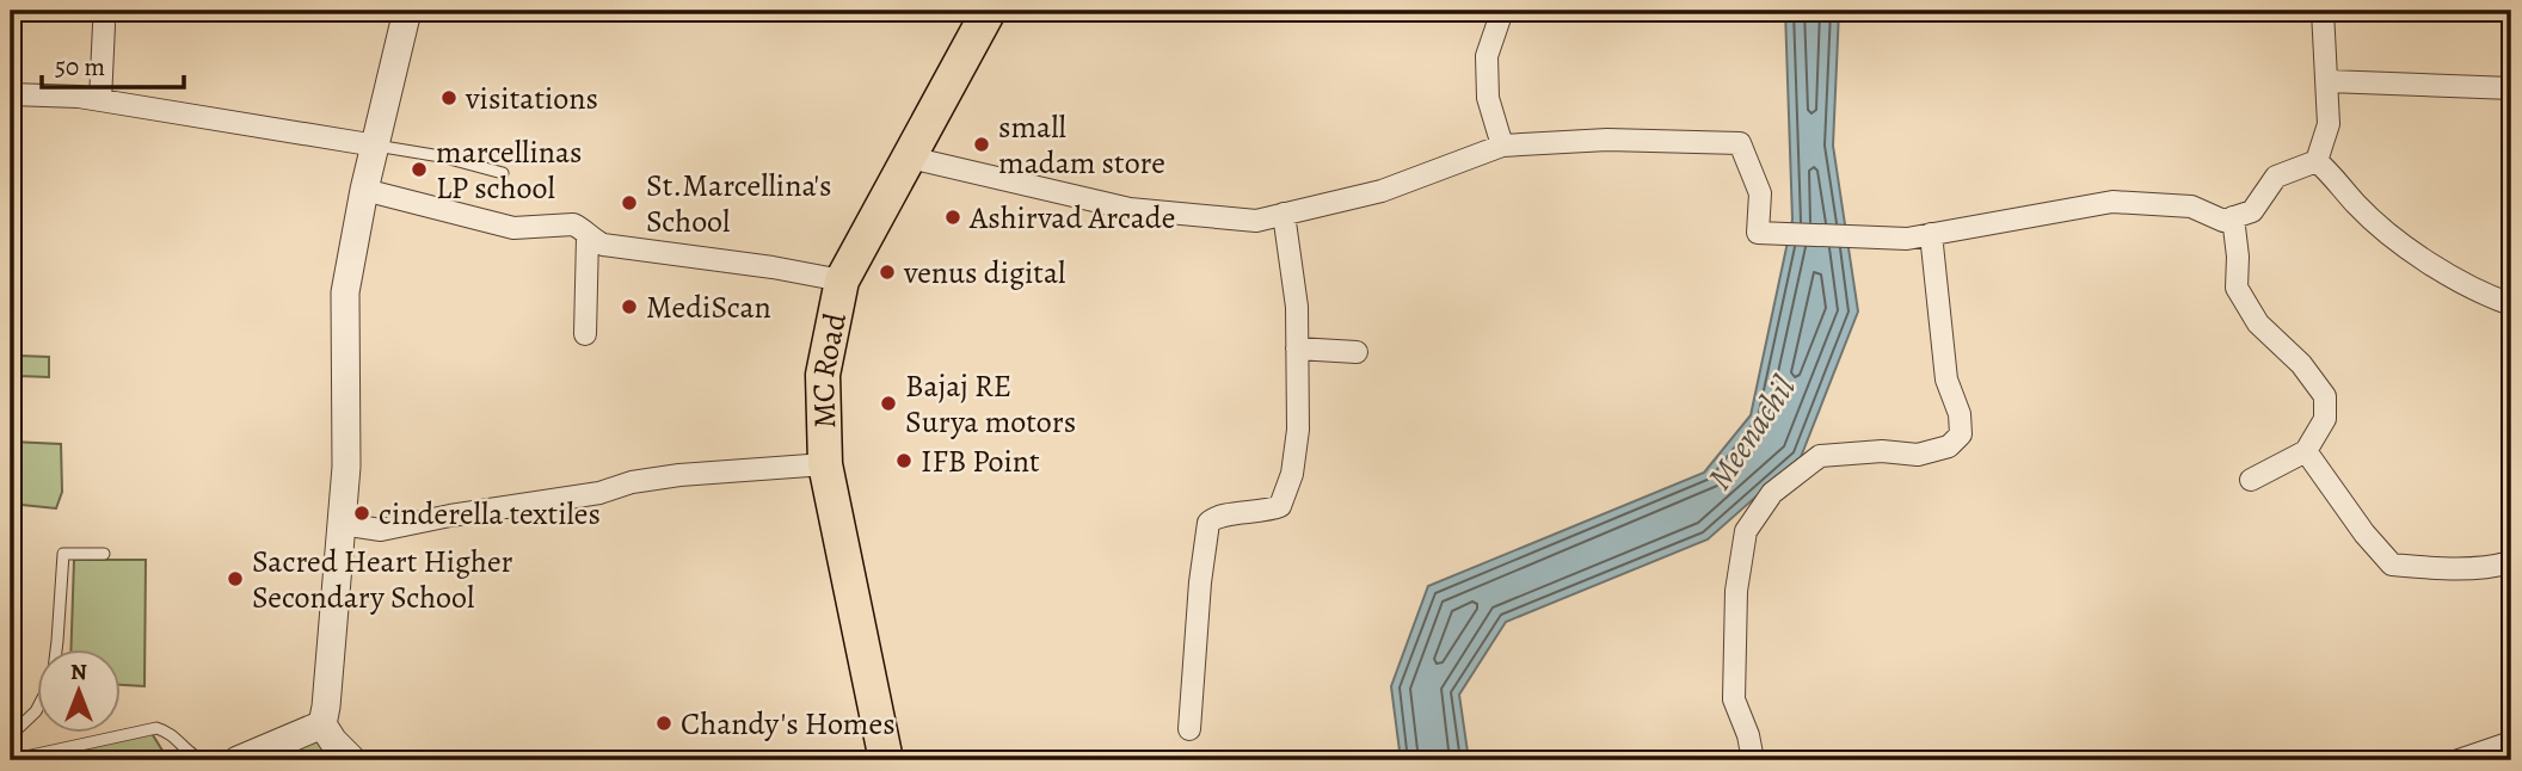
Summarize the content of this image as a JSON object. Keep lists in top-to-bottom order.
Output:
{
  "streets": {
    "main road": ["MC Road"]
  },
  "water": ["Meenachil"],
  "places": [
    "visitations",
    "small madam store",
    "marcellinas LP school",
    "St.Marcellina's School",
    "Ashirvad Arcade",
    "venus digital",
    "MediScan",
    "Bajaj RE Surya motors",
    "IFB Point",
    "cinderella textiles",
    "Sacred Heart Higher Secondary School",
    "Chandy's Homes"
  ],
  "scale_bar": "50 m",
  "north": "top"
}
